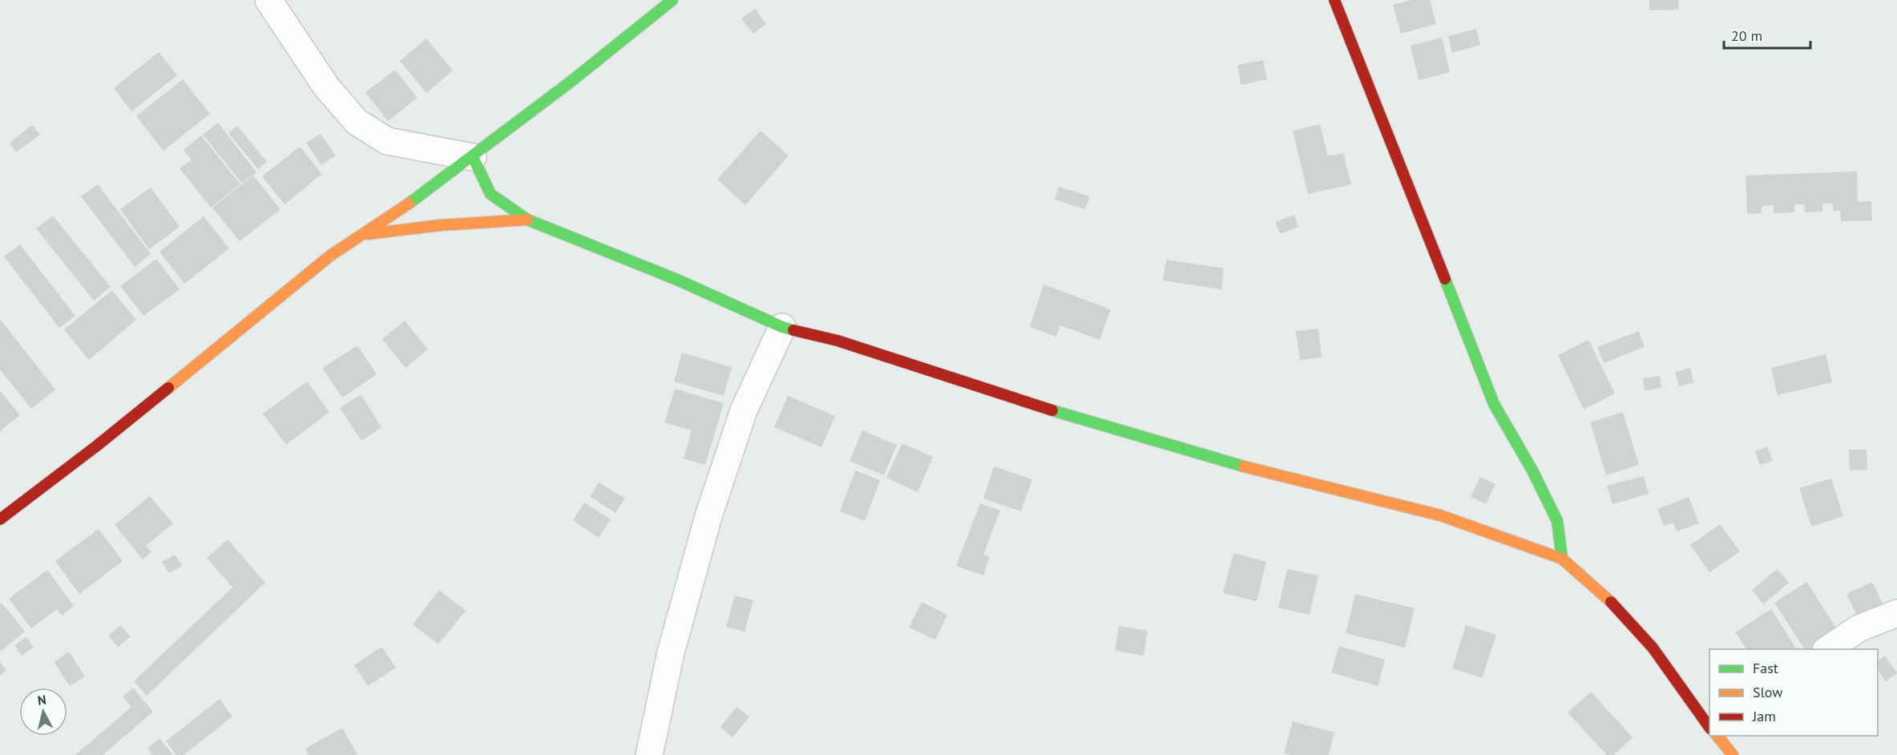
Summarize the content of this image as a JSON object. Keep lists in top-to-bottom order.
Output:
{
  "legend": ["Fast", "Slow", "Jam"],
  "scale_bar": "20 m",
  "north": "top"
}
